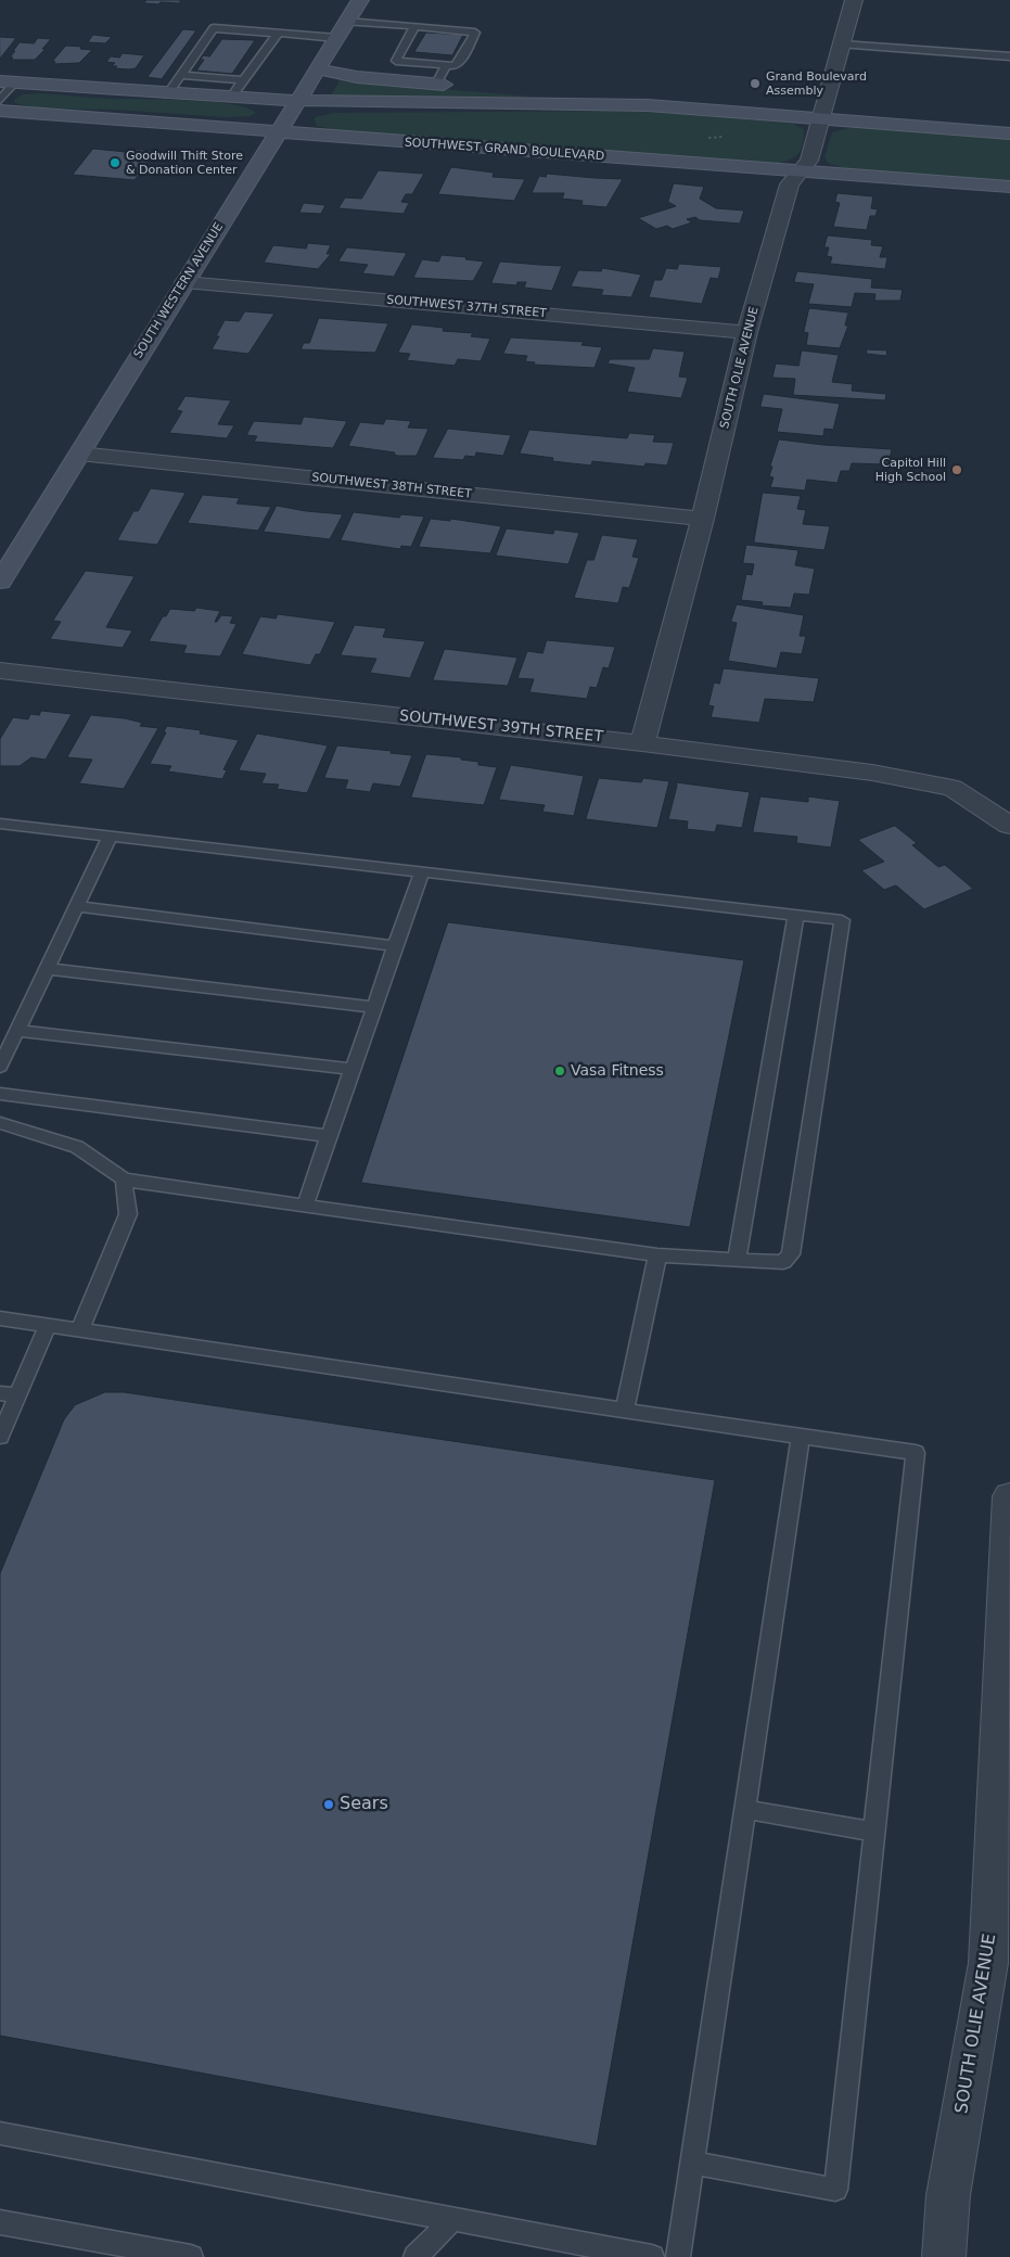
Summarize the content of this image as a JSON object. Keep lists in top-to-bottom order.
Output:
{
  "streets": {
    "street": [
      "SOUTHWEST GRAND BOULEVARD",
      "SOUTH WESTERN AVENUE",
      "SOUTHWEST 37TH STREET",
      "SOUTH OLIE AVENUE",
      "SOUTHWEST 38TH STREET",
      "SOUTHWEST 39TH STREET"
    ]
  },
  "crossings": [
    ["SOUTHWEST GRAND BOULEVARD", "SOUTH WESTERN AVENUE"],
    ["SOUTHWEST GRAND BOULEVARD", "SOUTH OLIE AVENUE"],
    ["SOUTH WESTERN AVENUE", "SOUTHWEST 37TH STREET"],
    ["SOUTH WESTERN AVENUE", "SOUTHWEST 38TH STREET"],
    ["SOUTHWEST 37TH STREET", "SOUTH OLIE AVENUE"],
    ["SOUTH OLIE AVENUE", "SOUTHWEST 38TH STREET"],
    ["SOUTH OLIE AVENUE", "SOUTHWEST 39TH STREET"]
  ],
  "places": [
    "Grand Boulevard Assembly",
    "Goodwill Thift Store & Donation Center",
    "Capitol Hill High School",
    "Vasa Fitness",
    "Sears"
  ]
}
